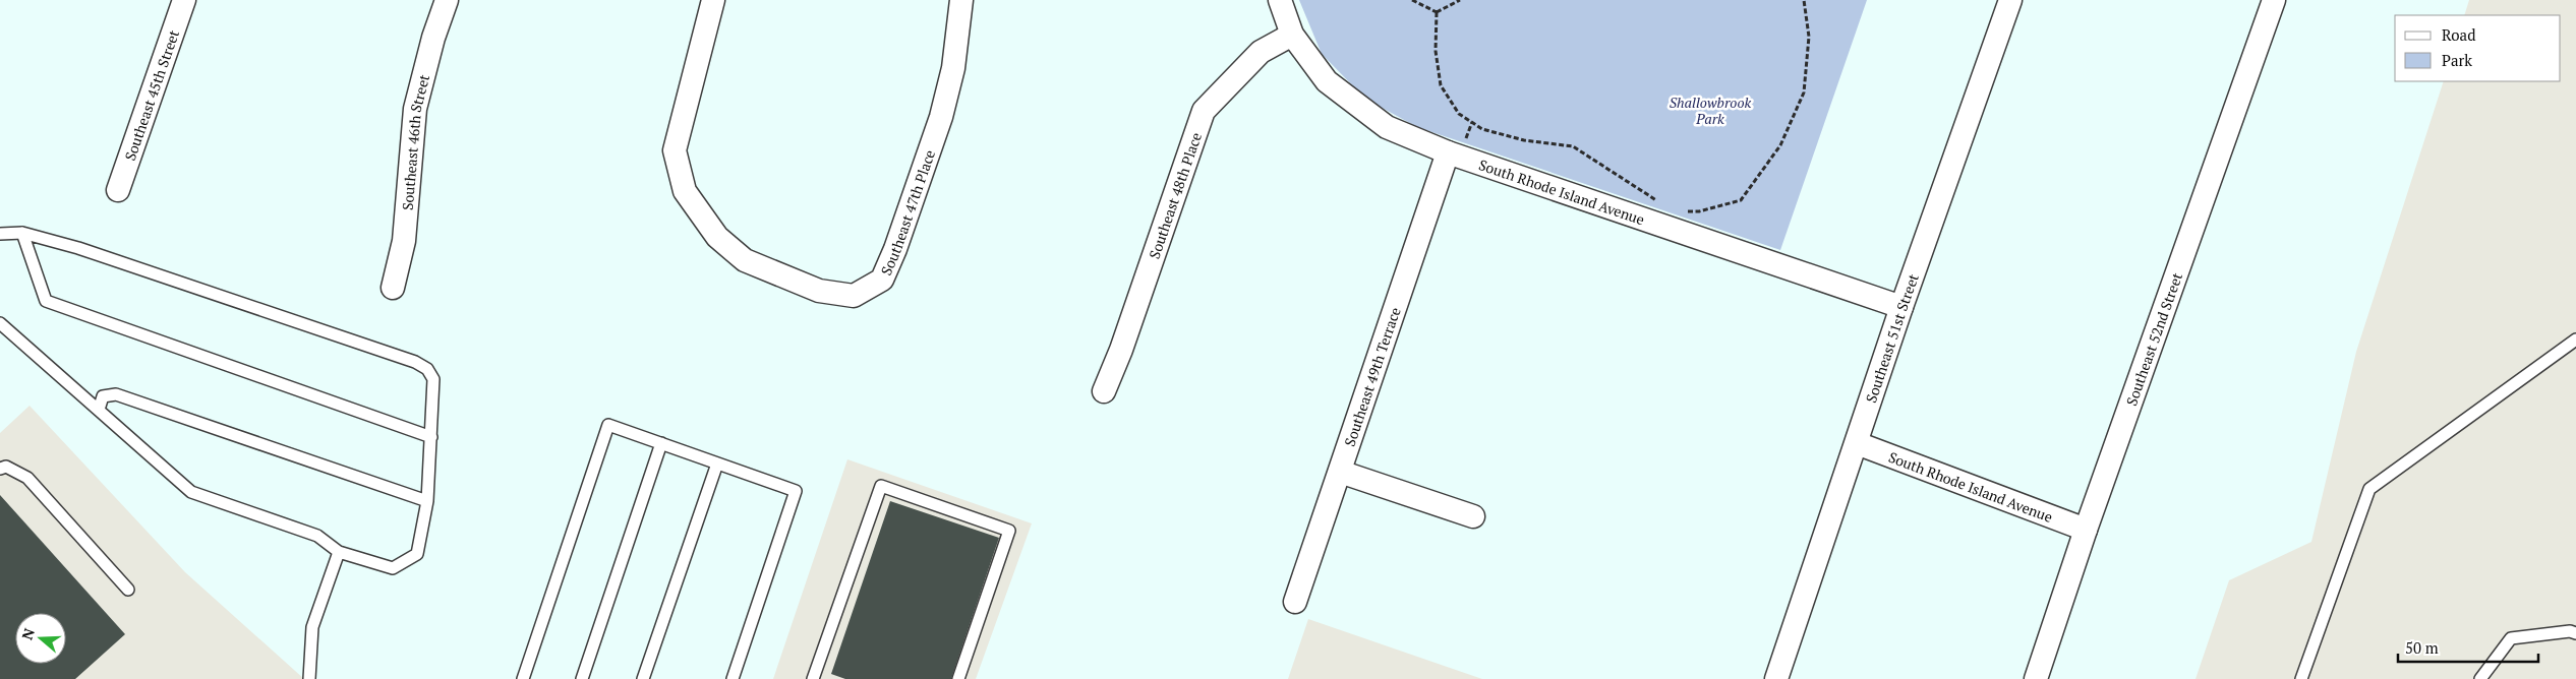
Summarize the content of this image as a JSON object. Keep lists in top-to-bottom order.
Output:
{
  "streets": {
    "street": [
      "Southeast 45th Street",
      "Southeast 46th Street",
      "South Rhode Island Avenue",
      "Southeast 48th Place",
      "Southeast 47th Place",
      "Southeast 51st Street",
      "Southeast 52nd Street",
      "Southeast 49th Terrace"
    ]
  },
  "crossings": [
    ["South Rhode Island Avenue", "Southeast 48th Place"],
    ["South Rhode Island Avenue", "Southeast 51st Street"],
    ["South Rhode Island Avenue", "Southeast 52nd Street"],
    ["South Rhode Island Avenue", "Southeast 49th Terrace"]
  ],
  "parks": ["Shallowbrook Park"],
  "legend": ["Road", "Park"],
  "scale_bar": "50 m",
  "north": "left"
}
